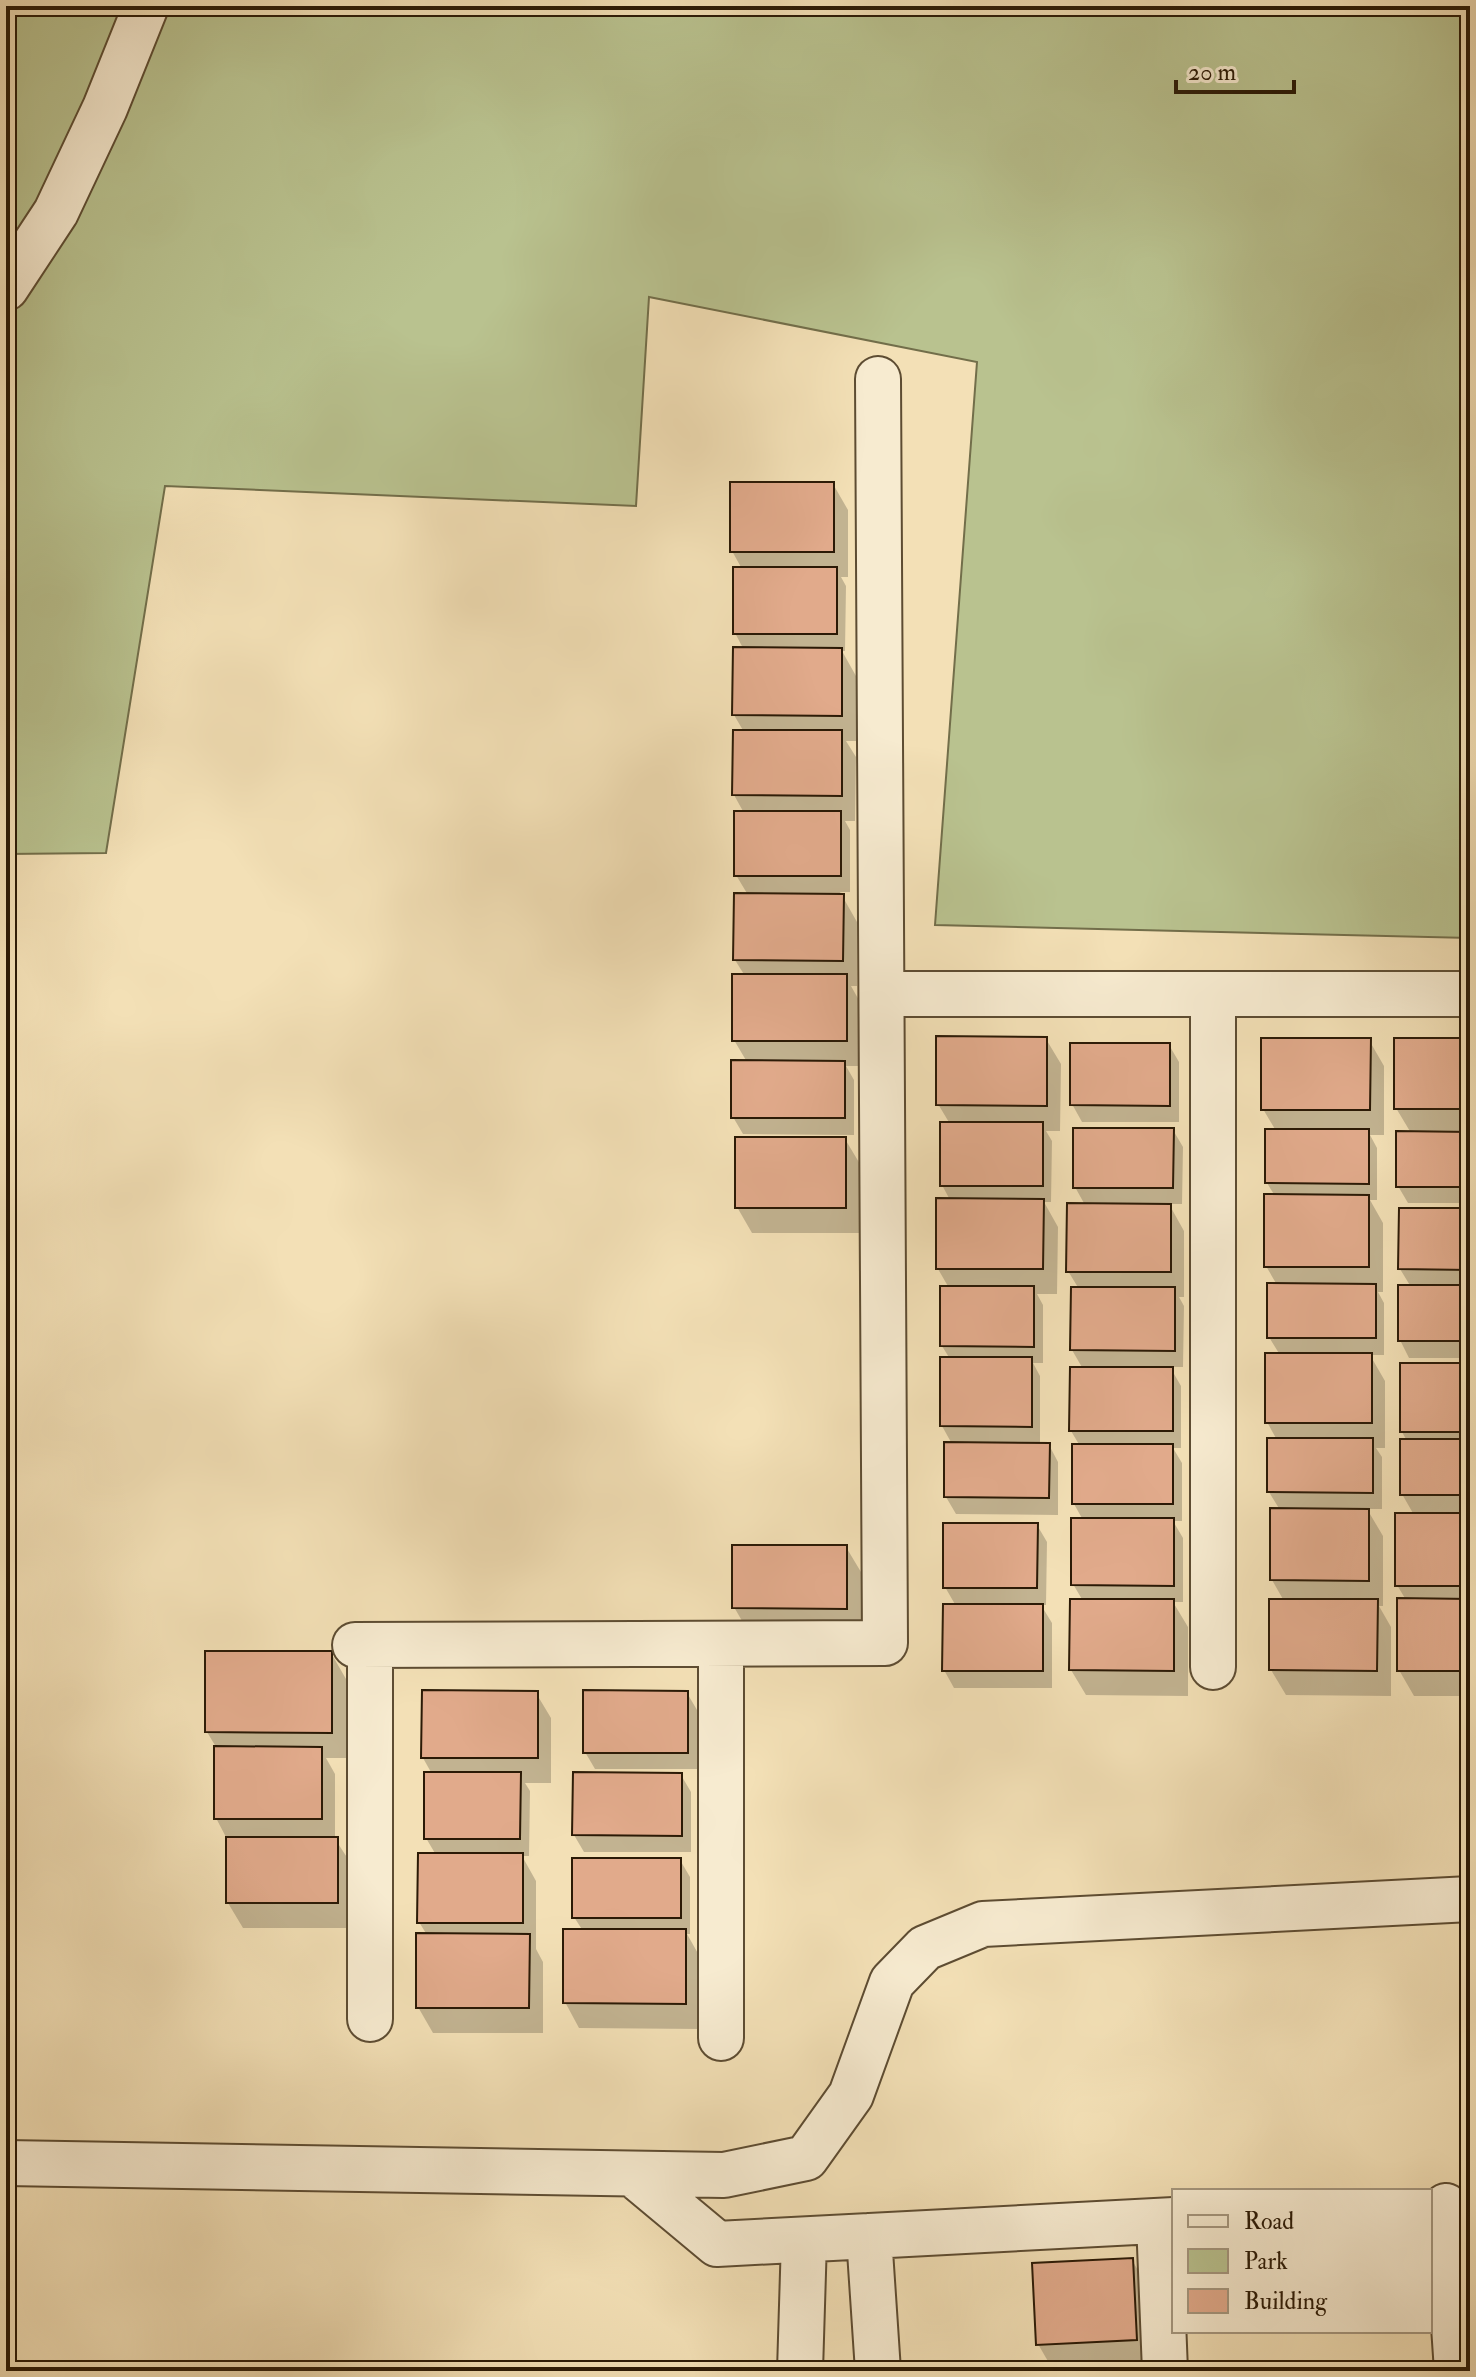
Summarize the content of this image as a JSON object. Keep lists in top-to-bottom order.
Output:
{
  "legend": ["Road", "Park", "Building"],
  "scale_bar": "20 m"
}
